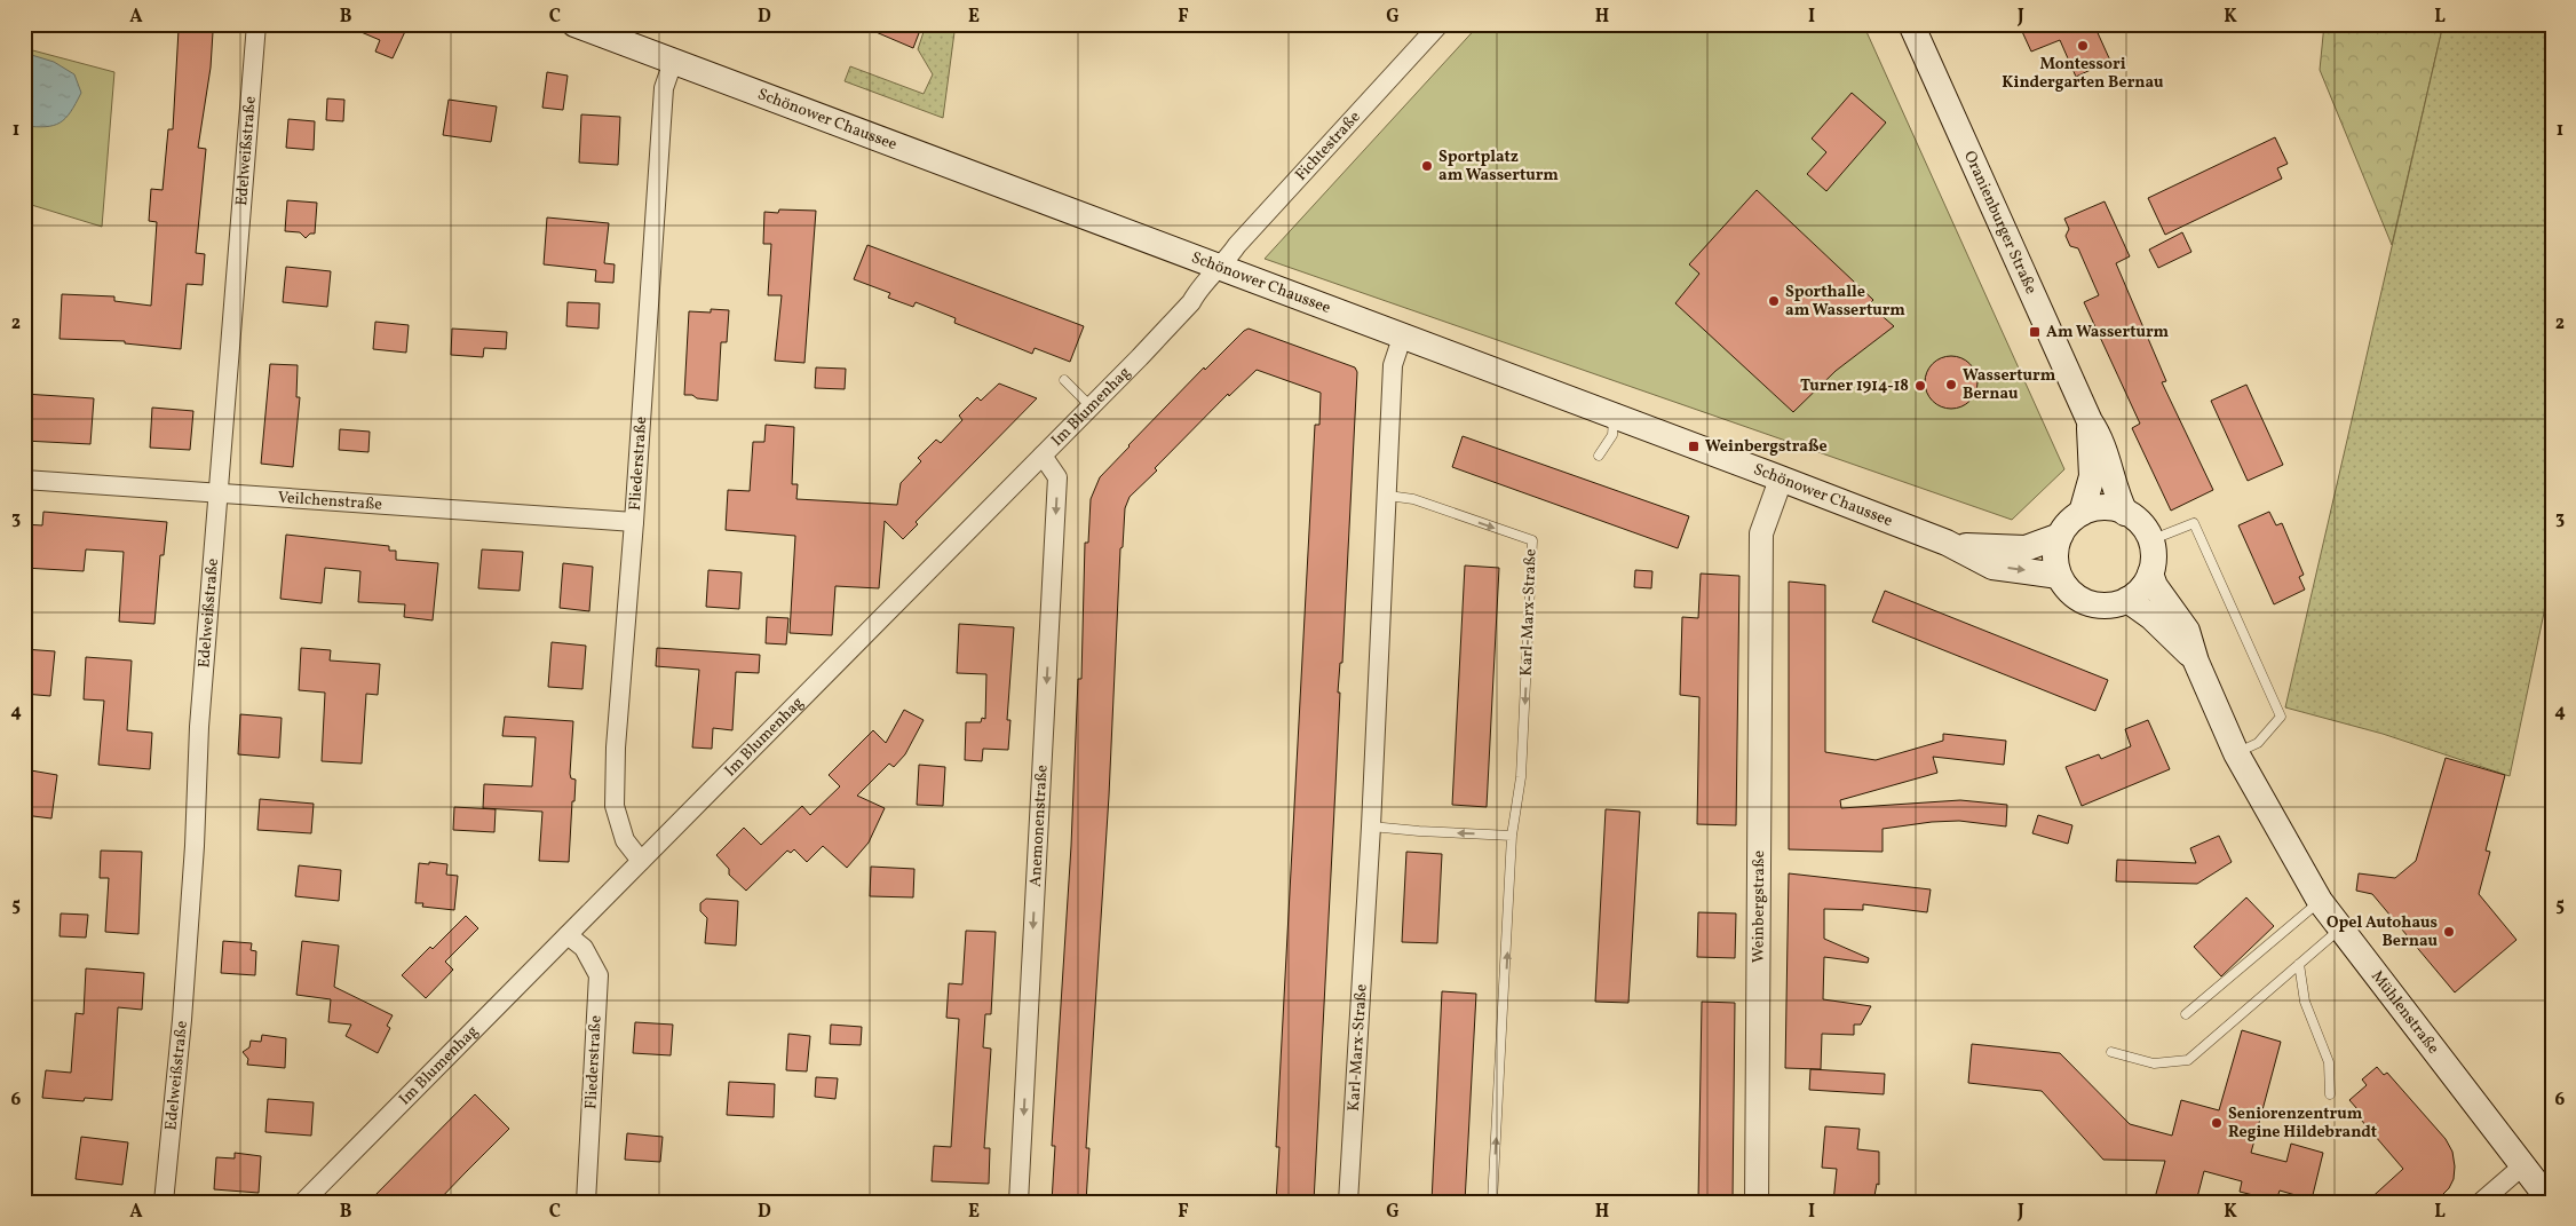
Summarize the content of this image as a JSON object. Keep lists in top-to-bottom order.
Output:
{
  "streets": {
    "main road": ["Schönower Chaussee", "Oranienburger Straße", "Mühlenstraße"],
    "street": [
      "Fichtestraße",
      "Edelweißstraße",
      "Im Blumenhag",
      "Fliederstraße",
      "Veilchenstraße",
      "Karl-Marx-Straße",
      "Anemonenstraße",
      "Weinbergstraße"
    ]
  },
  "crossings": [
    ["Schönower Chaussee", "Fichtestraße"],
    ["Schönower Chaussee", "Oranienburger Straße"],
    ["Schönower Chaussee", "Im Blumenhag"],
    ["Schönower Chaussee", "Fliederstraße"],
    ["Schönower Chaussee", "Karl-Marx-Straße"],
    ["Schönower Chaussee", "Weinbergstraße"],
    ["Schönower Chaussee", "Mühlenstraße"],
    ["Fichtestraße", "Im Blumenhag"],
    ["Edelweißstraße", "Veilchenstraße"],
    ["Oranienburger Straße", "Mühlenstraße"],
    ["Im Blumenhag", "Fliederstraße"],
    ["Im Blumenhag", "Anemonenstraße"],
    ["Fliederstraße", "Veilchenstraße"]
  ],
  "one_way": ["Anemonenstraße"],
  "places": {
    "other": [
      "Montessori Kindergarten Bernau",
      "Sportplatz am Wasserturm",
      "Sporthalle am Wasserturm",
      "Wasserturm Bernau",
      "Turner 1914-18",
      "Opel Autohaus Bernau",
      "Seniorenzentrum Regine Hildebrandt"
    ],
    "transit": ["Am Wasserturm", "Weinbergstraße"]
  },
  "grid": {
    "columns": [
      "A",
      "B",
      "C",
      "D",
      "E",
      "F",
      "G",
      "H",
      "I",
      "J",
      "K",
      "L"
    ],
    "rows": [
      "1",
      "2",
      "3",
      "4",
      "5",
      "6"
    ]
  }
}
